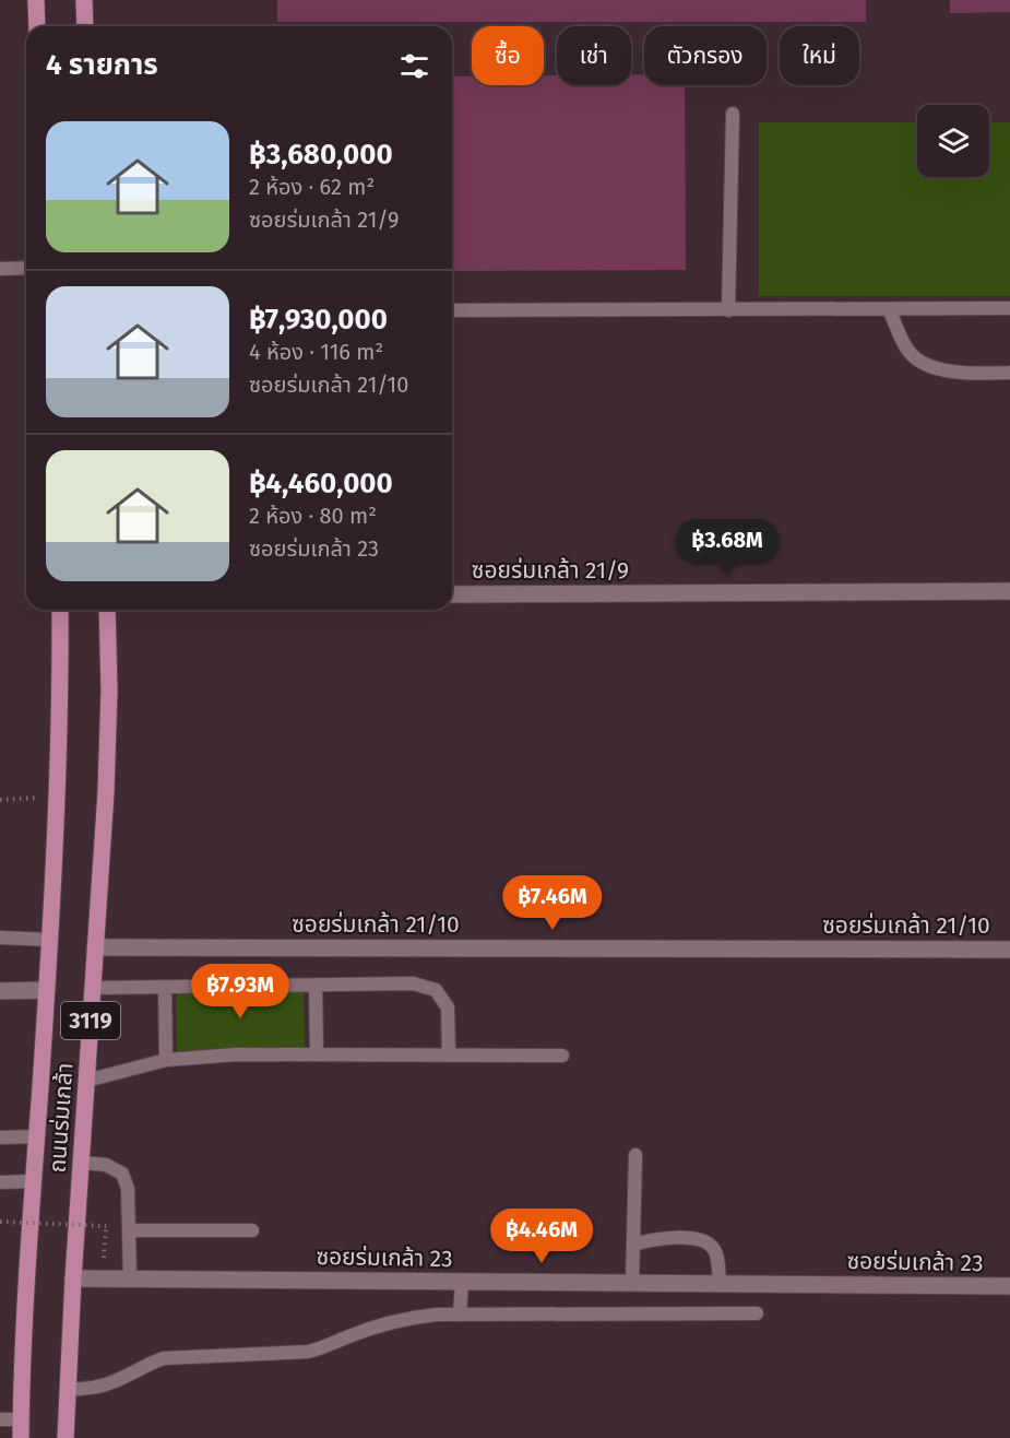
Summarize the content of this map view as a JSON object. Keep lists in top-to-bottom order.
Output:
{
  "streets": {
    "main road": ["3119", "ถนนร่มเกล้า"],
    "street": ["ซอยร่มเกล้า 21/9", "ซอยร่มเกล้า 21/10", "ซอยร่มเกล้า 23"]
  },
  "crossings": [
    ["ซอยร่มเกล้า 21/10", "ถนนร่มเกล้า"],
    ["ถนนร่มเกล้า", "ซอยร่มเกล้า 23"]
  ],
  "page": {
    "chip": [
      "ซื้อ",
      "เช่า",
      "ตัวกรอง",
      "ใหม่"
    ],
    "heading": "4 รายการ",
    "list": [
      {
        "name": "฿3,680,000",
        "note": "2 ห้อง · 62 m² · ซอยร่มเกล้า 21/9"
      },
      {
        "name": "฿7,930,000",
        "note": "4 ห้อง · 116 m² · ซอยร่มเกล้า 21/10"
      },
      {
        "name": "฿4,460,000",
        "note": "2 ห้อง · 80 m² · ซอยร่มเกล้า 23"
      }
    ],
    "price": [
      "฿3.68M",
      "฿7.46M",
      "฿7.93M",
      "฿4.46M"
    ]
  }
}
